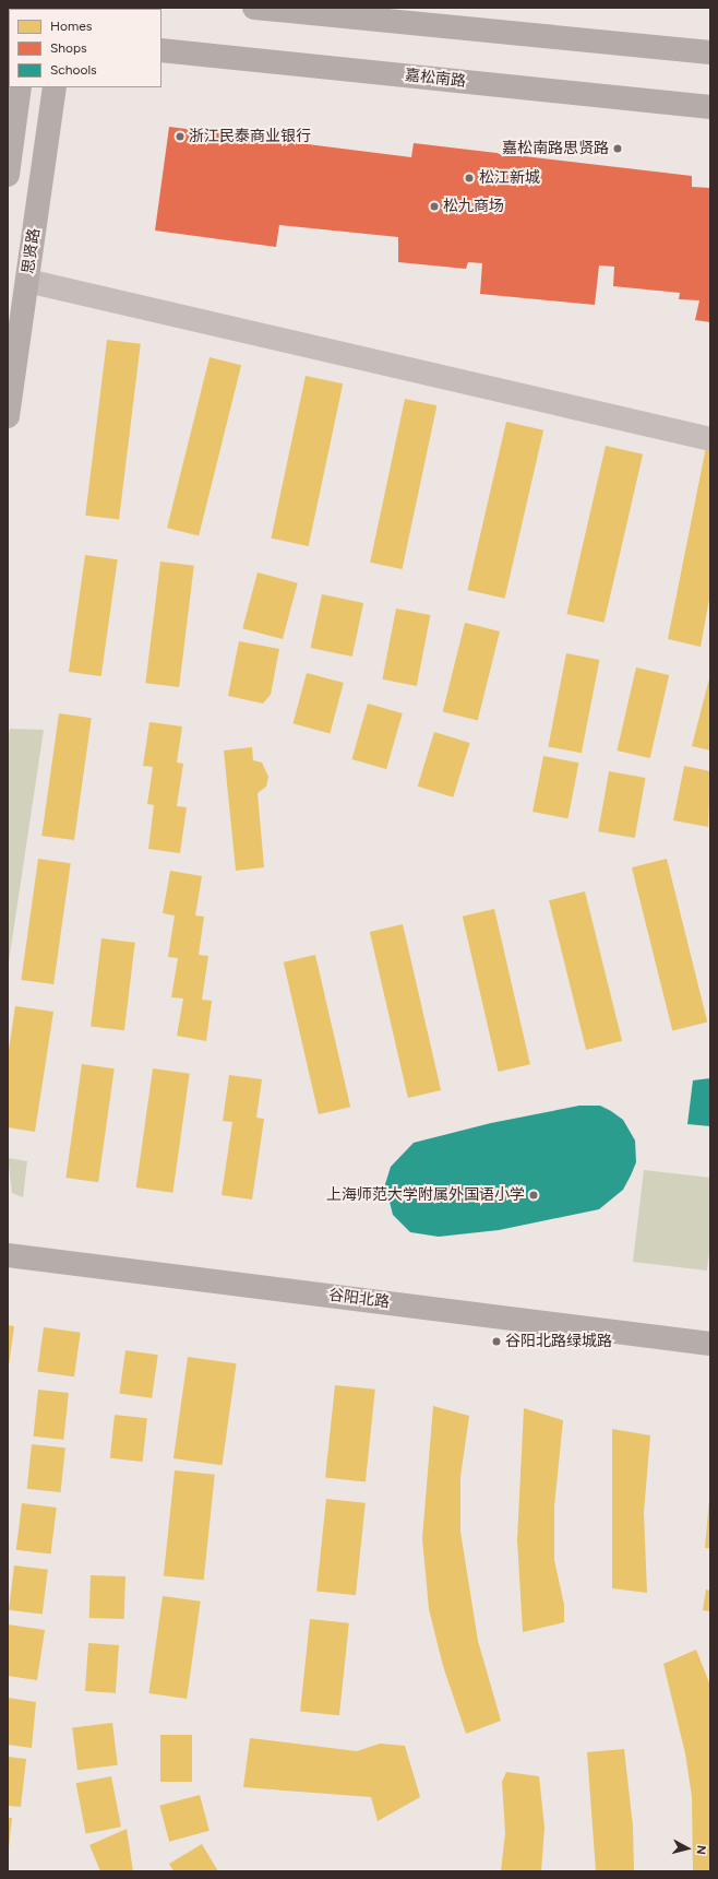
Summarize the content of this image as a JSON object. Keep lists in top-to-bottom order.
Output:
{
  "streets": {
    "main road": ["嘉松南路", "思贤路", "谷阳北路"]
  },
  "places": [
    "浙江民泰商业银行",
    "嘉松南路思贤路",
    "松江新城",
    "松九商场",
    "上海师范大学附属外国语小学",
    "谷阳北路绿城路"
  ],
  "legend": ["Homes", "Shops", "Schools"],
  "north": "right"
}
